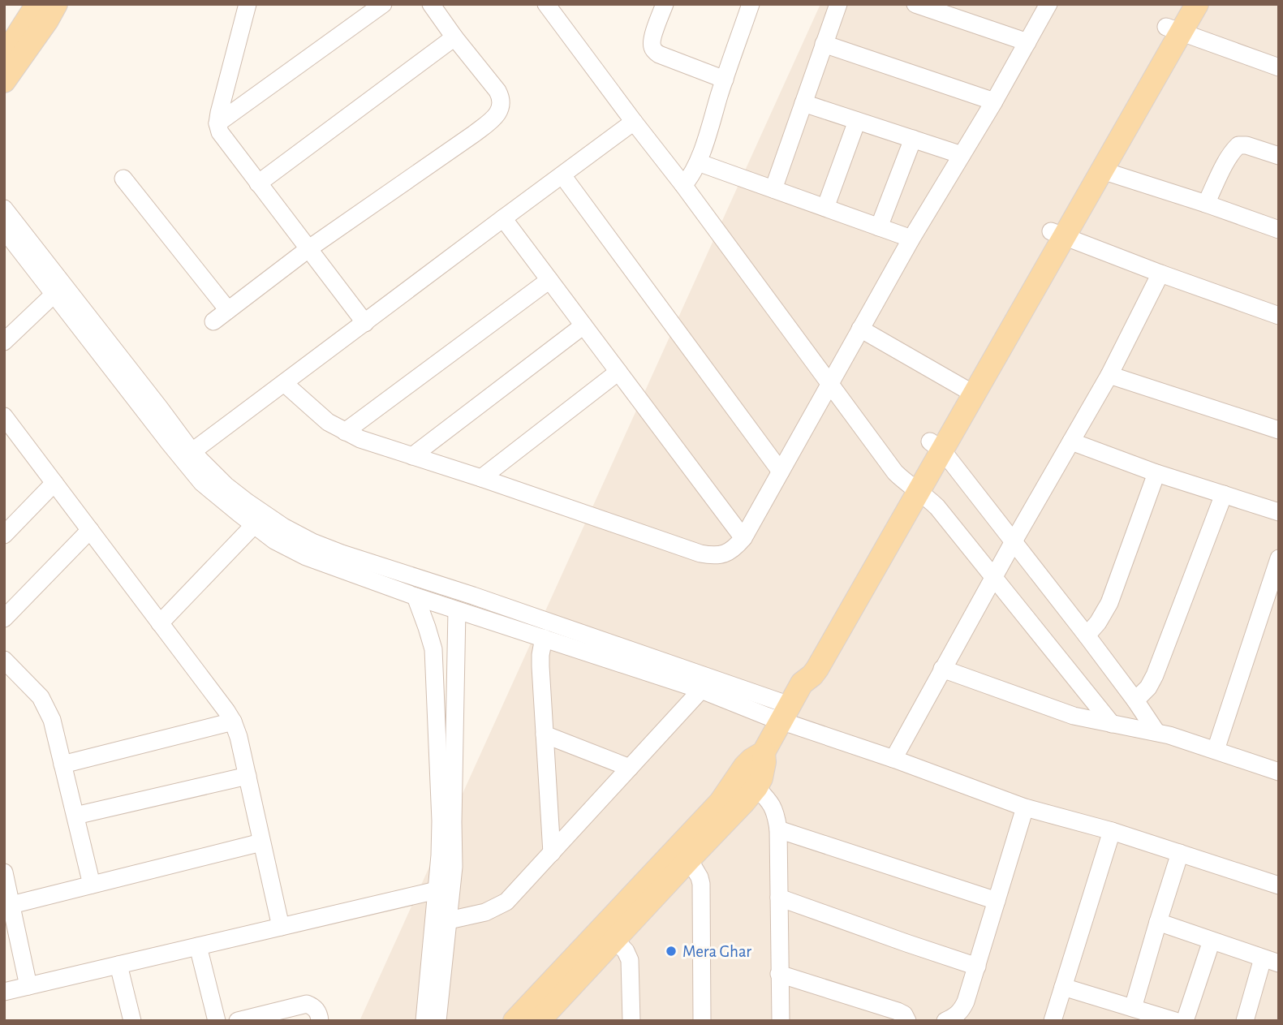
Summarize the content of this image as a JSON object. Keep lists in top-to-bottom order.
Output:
{
  "places": ["Mera Ghar"]
}
